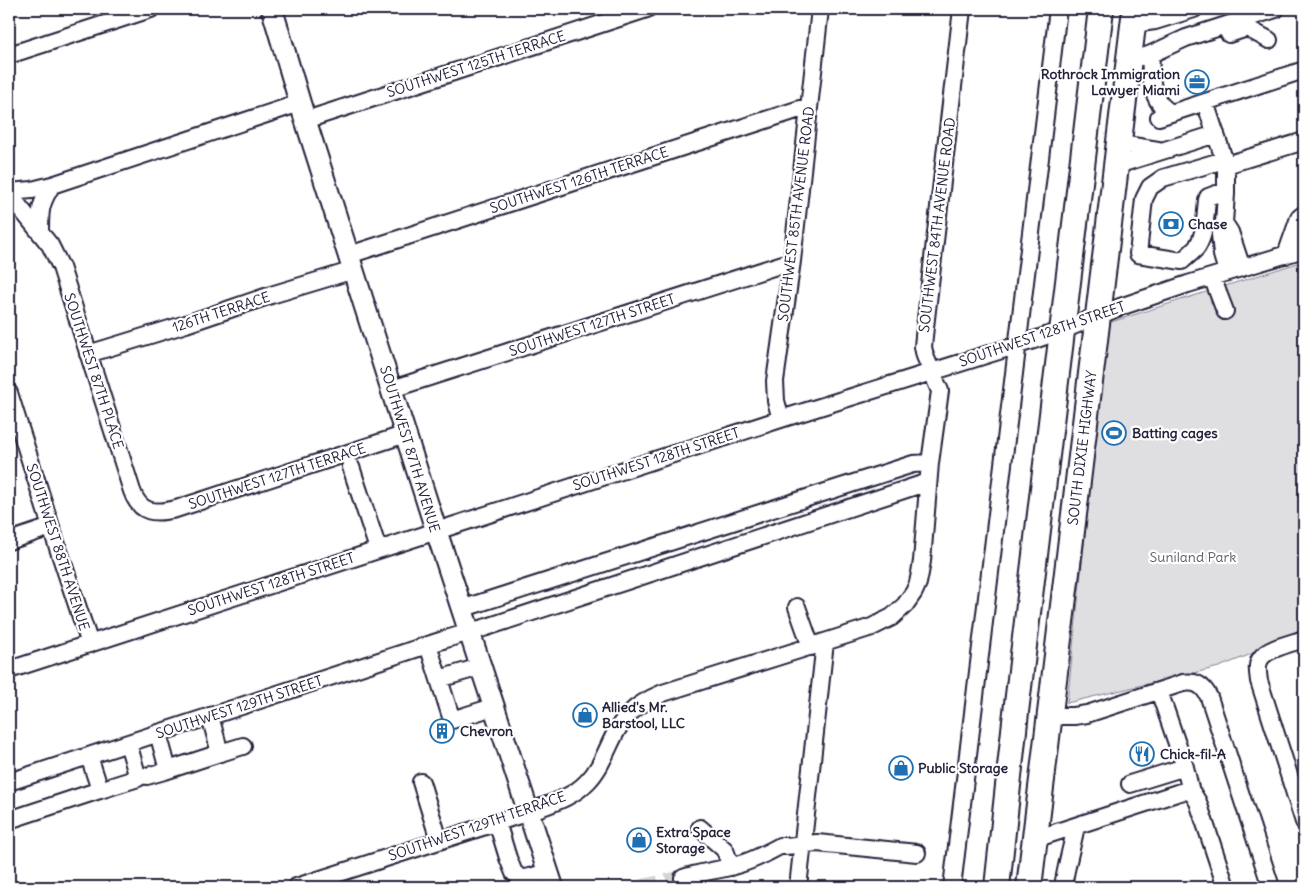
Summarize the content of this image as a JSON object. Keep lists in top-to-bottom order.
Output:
{
  "streets": {
    "highway": ["SOUTH DIXIE HIGHWAY"],
    "main road": ["SOUTHWEST 87TH AVENUE"],
    "street": [
      "SOUTHWEST 125TH TERRACE",
      "SOUTHWEST 126TH TERRACE",
      "SOUTHWEST 85TH AVENUE ROAD",
      "SOUTHWEST 84TH AVENUE ROAD",
      "126TH TERRACE",
      "SOUTHWEST 127TH STREET",
      "SOUTHWEST 128TH STREET",
      "SOUTHWEST 87TH PLACE",
      "SOUTHWEST 127TH TERRACE",
      "SOUTHWEST 88TH AVENUE",
      "SOUTHWEST 129TH STREET",
      "SOUTHWEST 129TH TERRACE"
    ]
  },
  "crossings": [
    ["SOUTHWEST 125TH TERRACE", "SOUTHWEST 87TH PLACE"],
    ["SOUTHWEST 125TH TERRACE", "SOUTHWEST 87TH AVENUE"],
    ["SOUTHWEST 126TH TERRACE", "SOUTHWEST 85TH AVENUE ROAD"],
    ["SOUTHWEST 126TH TERRACE", "126TH TERRACE"],
    ["SOUTHWEST 126TH TERRACE", "SOUTHWEST 87TH AVENUE"],
    ["SOUTHWEST 85TH AVENUE ROAD", "SOUTHWEST 127TH STREET"],
    ["SOUTHWEST 85TH AVENUE ROAD", "SOUTHWEST 128TH STREET"],
    ["SOUTHWEST 84TH AVENUE ROAD", "SOUTHWEST 128TH STREET"],
    ["SOUTHWEST 84TH AVENUE ROAD", "SOUTHWEST 129TH STREET"],
    ["SOUTHWEST 84TH AVENUE ROAD", "SOUTHWEST 129TH TERRACE"],
    ["126TH TERRACE", "SOUTHWEST 87TH PLACE"],
    ["126TH TERRACE", "SOUTHWEST 87TH AVENUE"],
    ["SOUTHWEST 127TH STREET", "SOUTHWEST 87TH AVENUE"],
    ["SOUTHWEST 128TH STREET", "SOUTH DIXIE HIGHWAY"],
    ["SOUTHWEST 128TH STREET", "SOUTHWEST 87TH AVENUE"],
    ["SOUTHWEST 128TH STREET", "SOUTHWEST 88TH AVENUE"],
    ["SOUTHWEST 87TH PLACE", "SOUTHWEST 127TH TERRACE"],
    ["SOUTHWEST 87TH AVENUE", "SOUTHWEST 127TH TERRACE"],
    ["SOUTHWEST 87TH AVENUE", "SOUTHWEST 129TH STREET"],
    ["SOUTHWEST 87TH AVENUE", "SOUTHWEST 129TH TERRACE"]
  ],
  "parks": ["Suniland Park"],
  "places": {
    "office": ["Rothrock Immigration Lawyer Miami"],
    "bank": ["Chase"],
    "sports": ["Batting cages"],
    "shop": ["Allied's Mr. Barstool, LLC", "Public Storage", "Extra Space Storage"],
    "building": ["Chevron"],
    "restaurant": ["Chick-fil-A"]
  }
}
